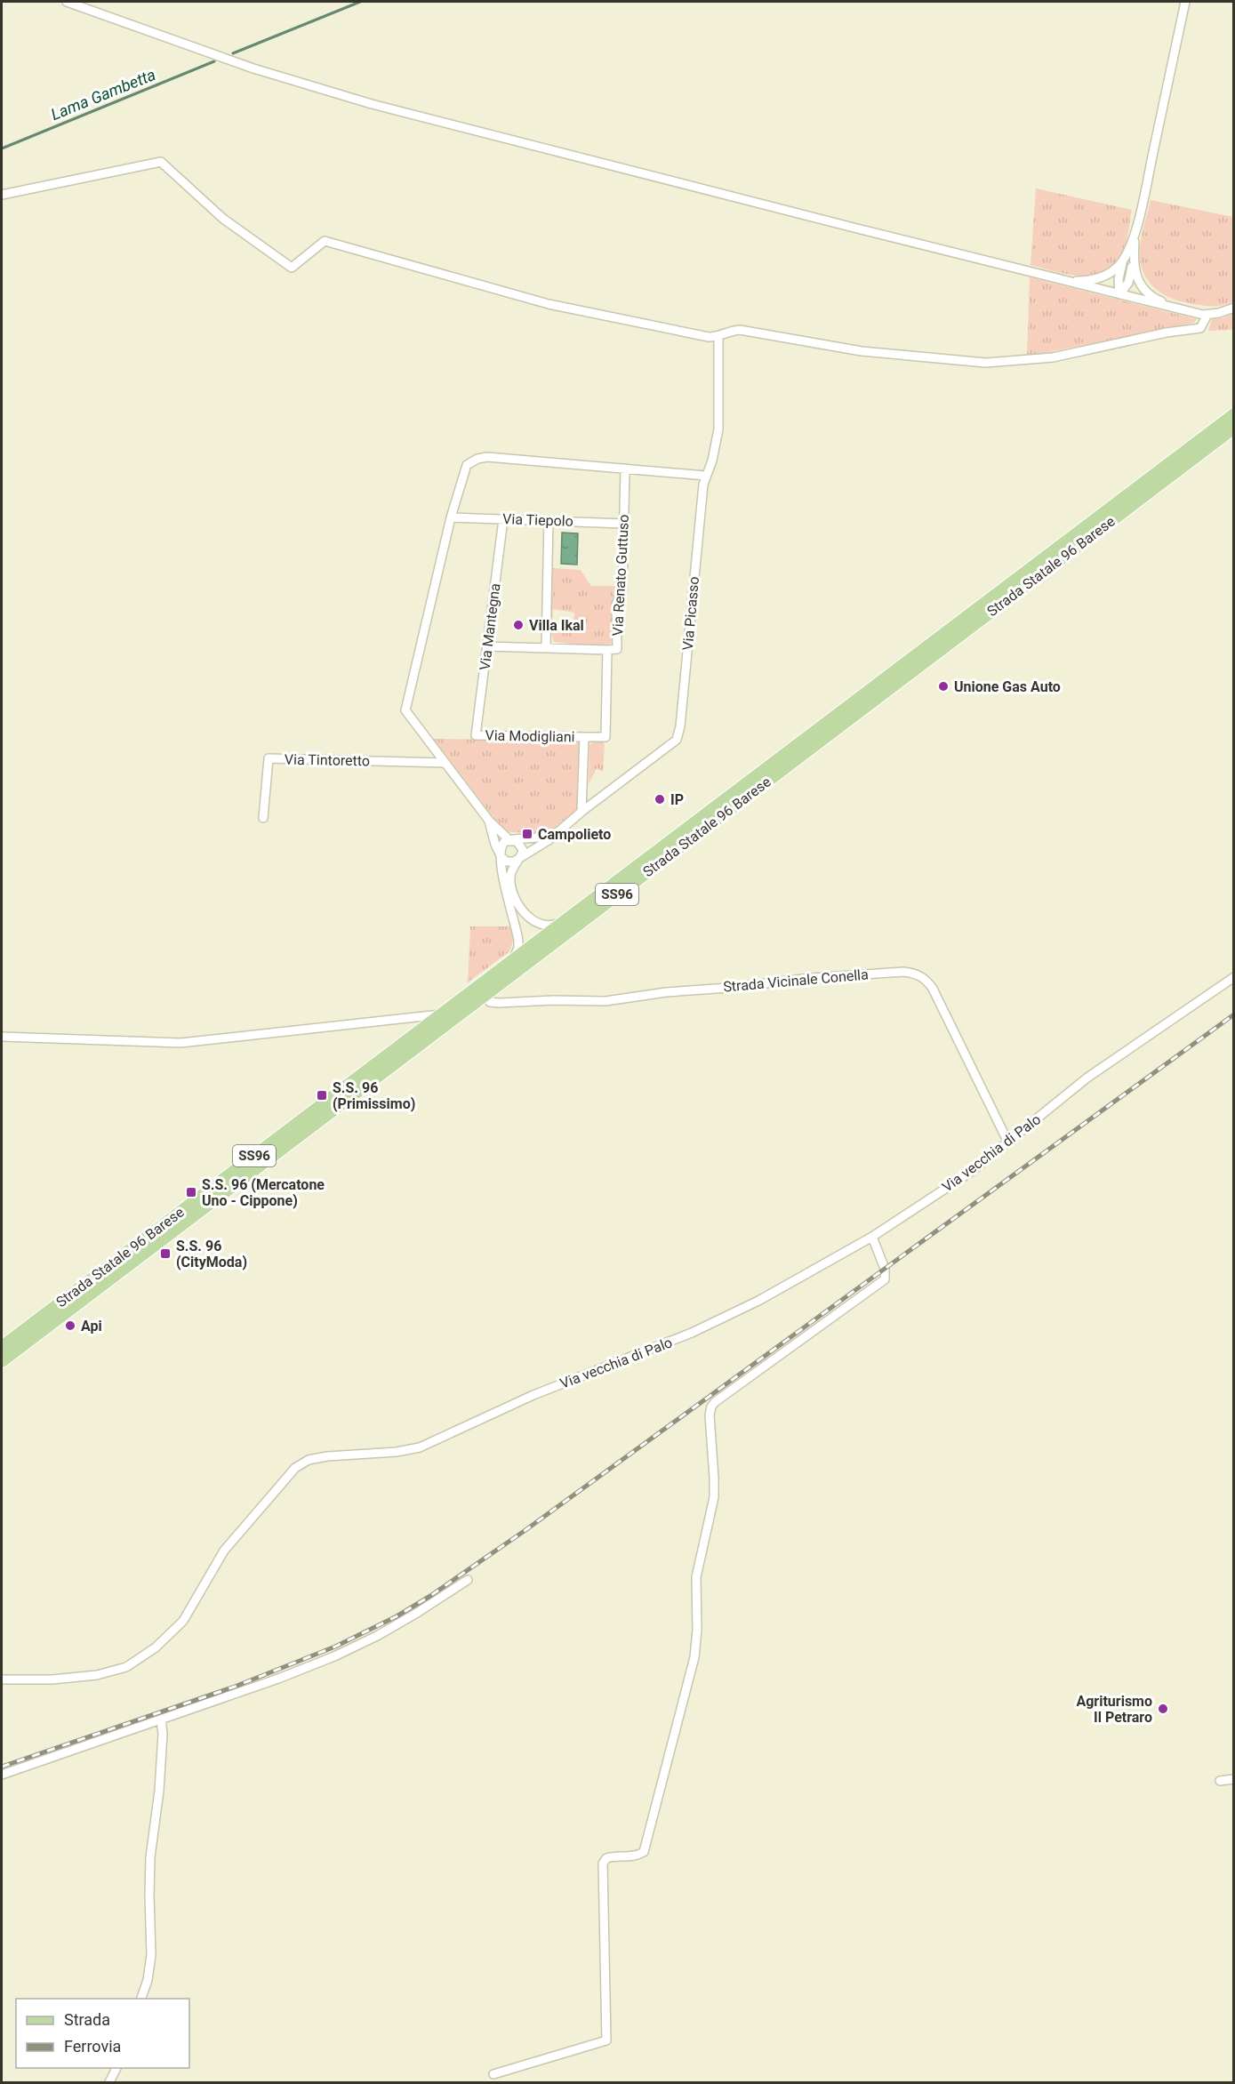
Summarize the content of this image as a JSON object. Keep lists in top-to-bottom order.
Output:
{
  "streets": {
    "main road": ["Strada Statale 96 Barese", "SS96"],
    "street": [
      "Via Tiepolo",
      "Via Renato Guttuso",
      "Via Picasso",
      "Via Mantegna",
      "Via Modigliani",
      "Via Tintoretto",
      "Strada Vicinale Conella",
      "Via vecchia di Palo"
    ]
  },
  "crossings": [
    ["Via Tiepolo", "Via Renato Guttuso"],
    ["Via Tiepolo", "Via Mantegna"],
    ["Strada Statale 96 Barese", "Strada Vicinale Conella"],
    ["Via Renato Guttuso", "Via Modigliani"],
    ["Via Mantegna", "Via Modigliani"],
    ["Strada Vicinale Conella", "Via vecchia di Palo"]
  ],
  "water": ["Lama Gambetta"],
  "places": {
    "other": [
      "Villa Ikal",
      "Unione Gas Auto",
      "IP",
      "Api",
      "Agriturismo Il Petraro"
    ],
    "transit": [
      "Campolieto",
      "S.S. 96 (Primissimo)",
      "S.S. 96 (Mercatone Uno - Cippone)",
      "S.S. 96 (CityModa)"
    ]
  },
  "legend": ["Strada", "Ferrovia"]
}
